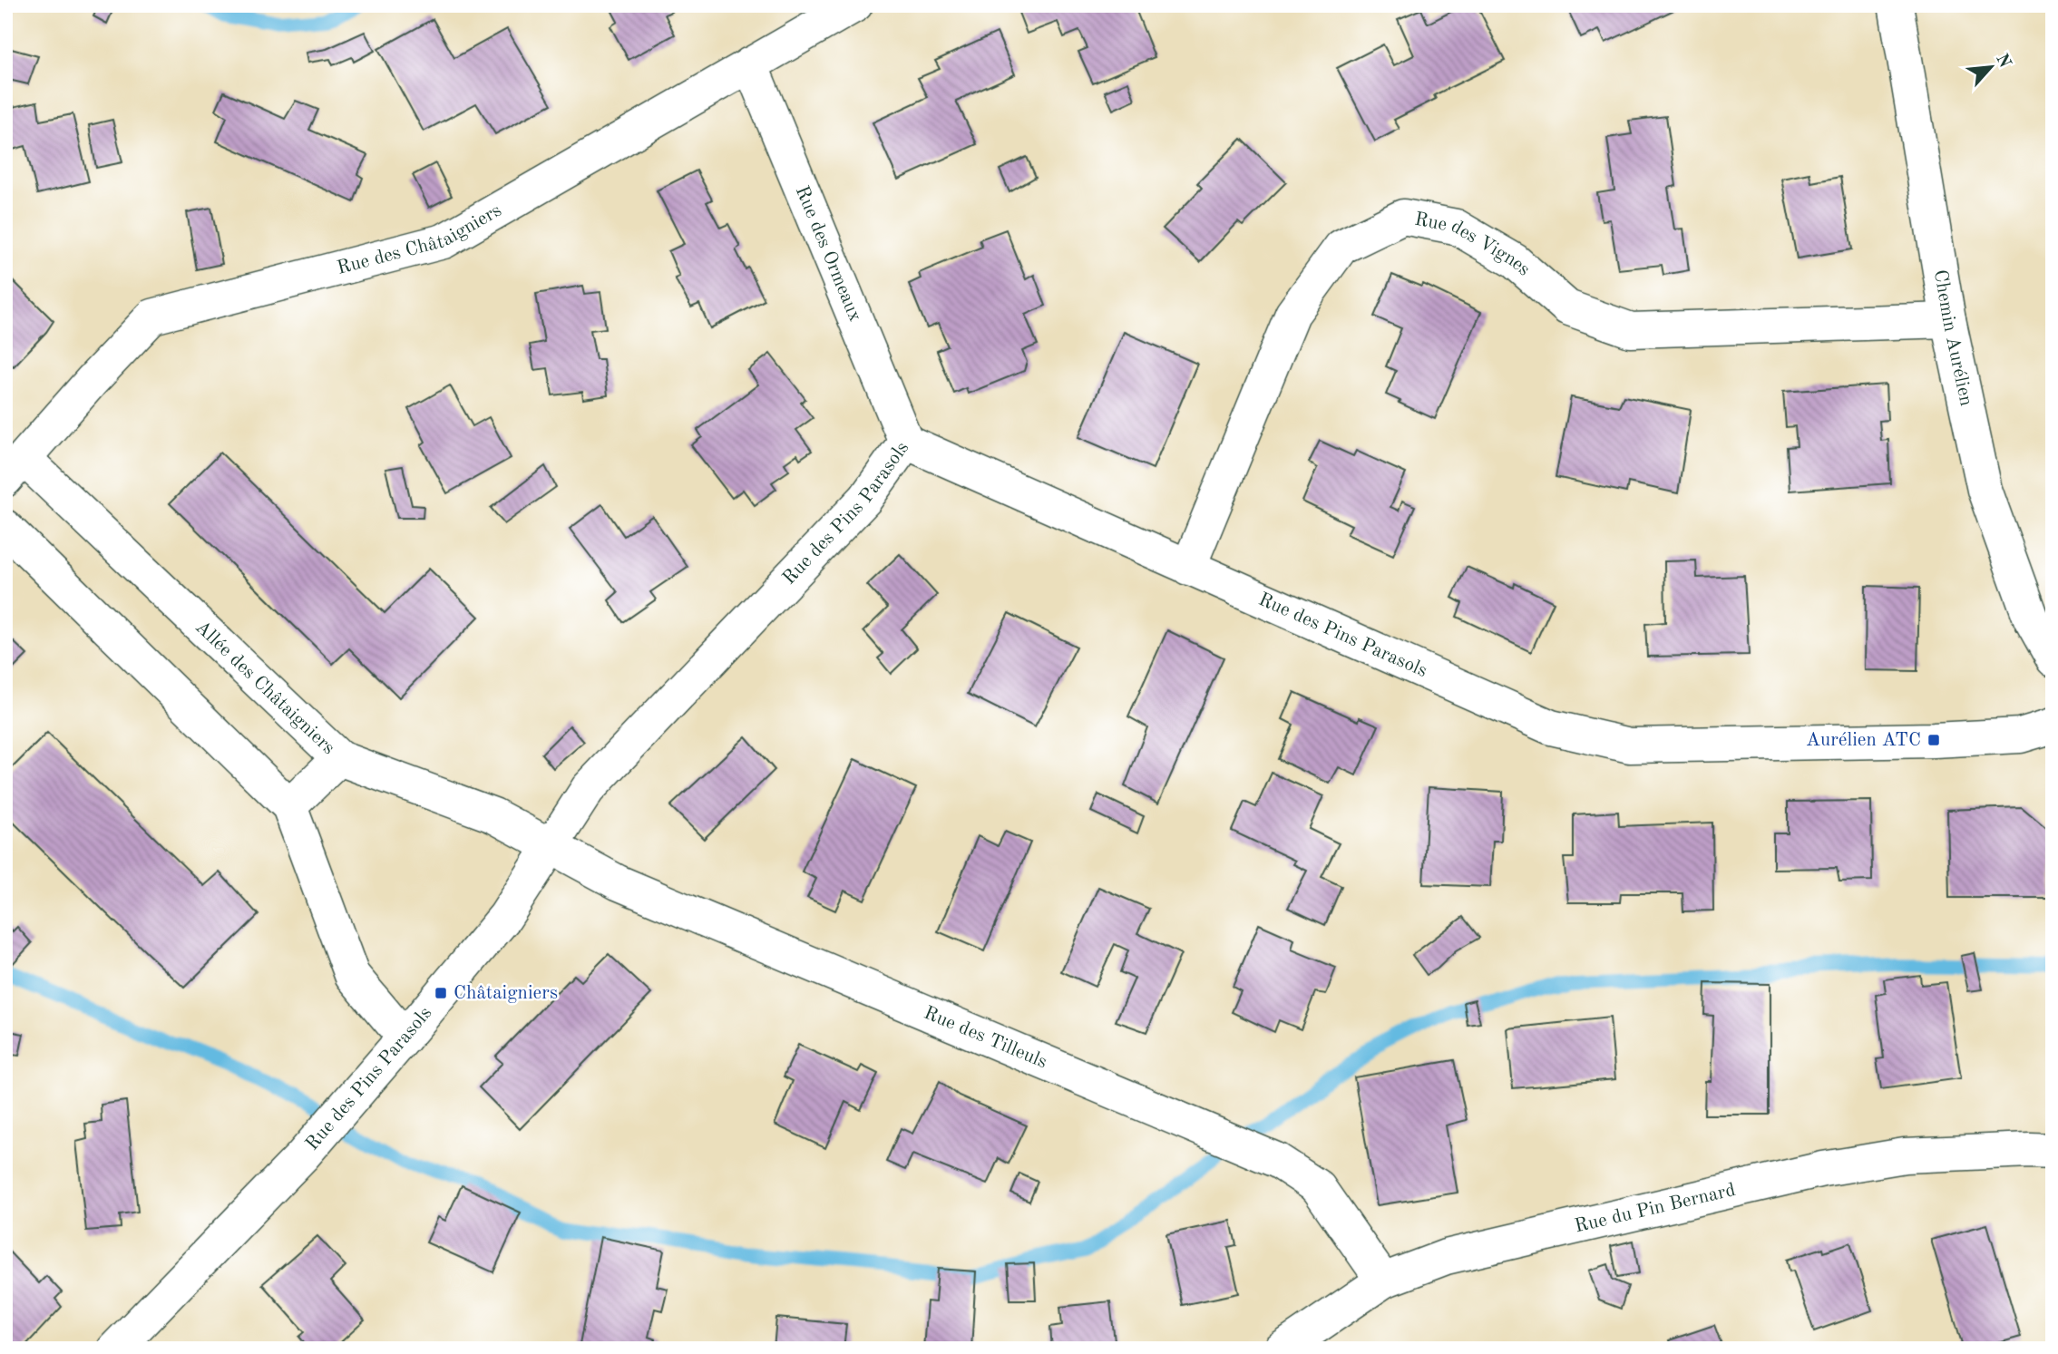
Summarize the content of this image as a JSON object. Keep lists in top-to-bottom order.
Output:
{
  "streets": {
    "street": [
      "Rue des Châtaigniers",
      "Rue des Vignes",
      "Rue des Ormeaux",
      "Chemin Aurélien",
      "Rue des Pins Parasols",
      "Allée des Châtaigniers",
      "Rue des Tilleuls",
      "Rue du Pin Bernard"
    ]
  },
  "crossings": [
    ["Rue des Châtaigniers", "Rue des Ormeaux"],
    ["Rue des Châtaigniers", "Allée des Châtaigniers"],
    ["Rue des Vignes", "Chemin Aurélien"],
    ["Rue des Vignes", "Rue des Pins Parasols"],
    ["Rue des Ormeaux", "Rue des Pins Parasols"],
    ["Rue des Pins Parasols", "Allée des Châtaigniers"],
    ["Rue des Pins Parasols", "Rue des Tilleuls"],
    ["Allée des Châtaigniers", "Rue des Tilleuls"],
    ["Rue des Tilleuls", "Rue du Pin Bernard"]
  ],
  "places": {
    "transit": ["Aurélien ATC", "Châtaigniers"]
  },
  "north": "top right"
}
